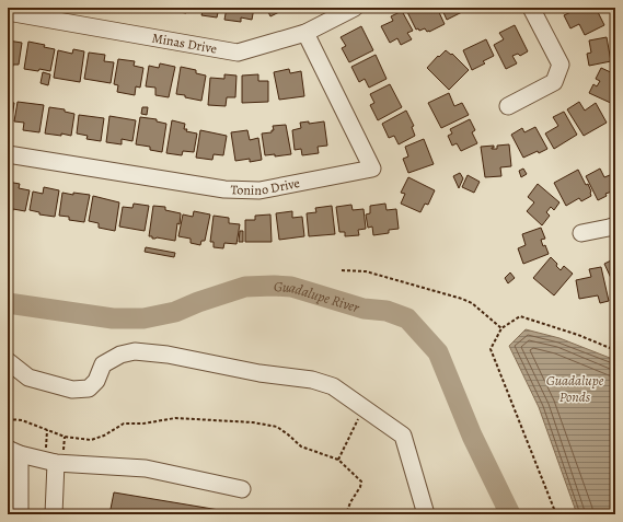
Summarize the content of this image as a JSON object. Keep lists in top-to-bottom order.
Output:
{
  "streets": {
    "street": ["Minas Drive", "Tonino Drive"]
  },
  "crossings": [
    ["Minas Drive", "Tonino Drive"]
  ],
  "water": ["Guadalupe River", "Guadalupe Ponds"]
}
